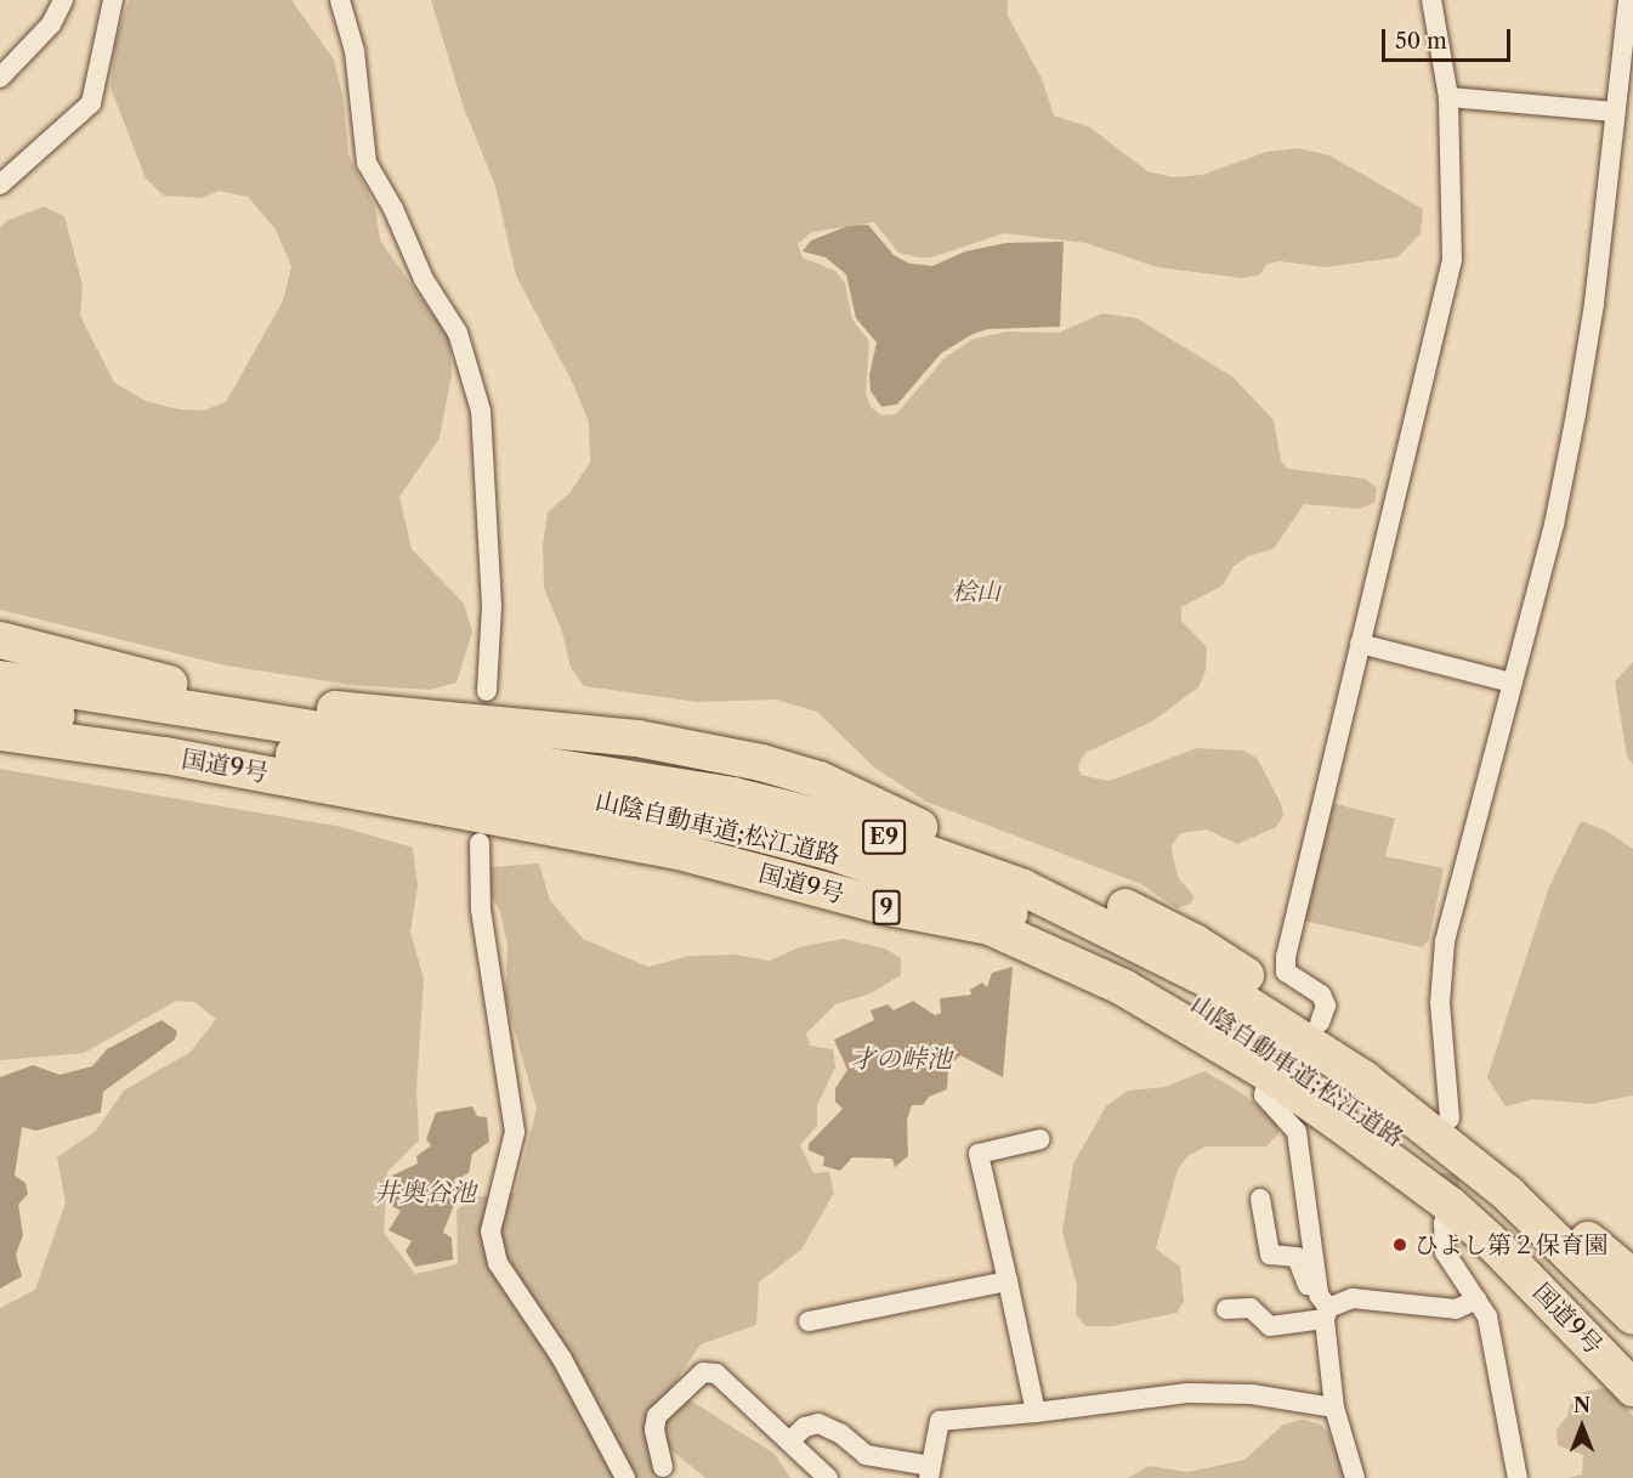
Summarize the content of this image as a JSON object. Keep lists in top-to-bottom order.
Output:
{
  "streets": {
    "highway": [
      "国道9号",
      "山陰自動車道;松江道路",
      "E9",
      "9"
    ]
  },
  "water": ["才の峠池", "井奥谷池"],
  "parks": ["桧山"],
  "places": ["ひよし第２保育園"],
  "scale_bar": "50 m",
  "north": "top"
}
